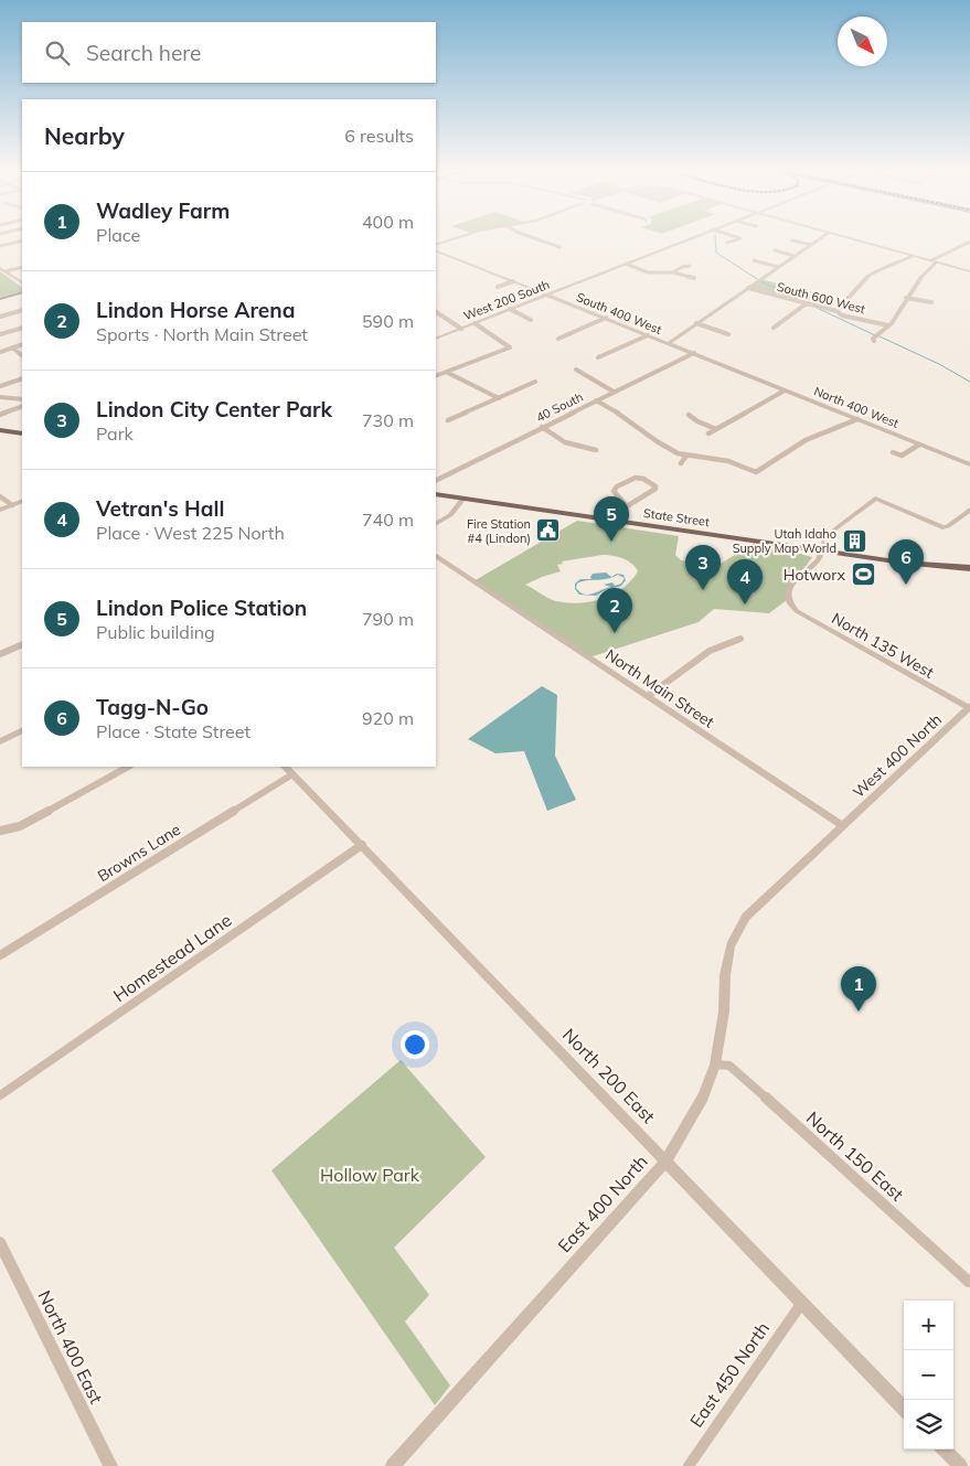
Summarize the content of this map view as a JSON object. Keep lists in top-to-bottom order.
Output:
{
  "streets": {
    "main road": ["State Street"],
    "street": [
      "South 600 West",
      "West 200 South",
      "South 400 West",
      "40 South",
      "North 400 West",
      "North 135 West",
      "North Main Street",
      "West 400 North",
      "Browns Lane",
      "Homestead Lane",
      "North 200 East",
      "North 150 East",
      "East 400 North",
      "North 400 East",
      "East 450 North"
    ]
  },
  "crossings": [
    ["West 200 South", "South 400 West"],
    ["South 400 West", "40 South"],
    ["South 400 West", "North 400 West"],
    ["State Street", "North 135 West"],
    ["North 135 West", "West 400 North"],
    ["North Main Street", "West 400 North"],
    ["North Main Street", "East 400 North"],
    ["West 400 North", "East 400 North"],
    ["Browns Lane", "North 200 East"],
    ["Homestead Lane", "North 200 East"],
    ["North 200 East", "East 400 North"],
    ["North 200 East", "East 450 North"],
    ["North 150 East", "East 400 North"]
  ],
  "parks": ["Hollow Park"],
  "places": {
    "public building": ["Fire Station #4 (Lindon)"],
    "building": ["Utah Idaho Supply Map World"],
    "sports": ["Hotworx"]
  },
  "north": "bottom right",
  "page": {
    "search": "Search here",
    "heading": ["Nearby", "6 results"],
    "list": [
      {
        "mark": "1",
        "name": "Wadley Farm",
        "note": "Place",
        "value": "400 m"
      },
      {
        "mark": "2",
        "name": "Lindon Horse Arena",
        "note": "Sports · North Main Street",
        "value": "590 m"
      },
      {
        "mark": "3",
        "name": "Lindon City Center Park",
        "note": "Park",
        "value": "730 m"
      },
      {
        "mark": "4",
        "name": "Vetran's Hall",
        "note": "Place · West 225 North",
        "value": "740 m"
      },
      {
        "mark": "5",
        "name": "Lindon Police Station",
        "note": "Public building",
        "value": "790 m"
      },
      {
        "mark": "6",
        "name": "Tagg-N-Go",
        "note": "Place · State Street",
        "value": "920 m"
      }
    ],
    "pins": [
      "5",
      "6",
      "3",
      "4",
      "2",
      "1"
    ],
    "map_buttons": ["+", "−"]
  }
}
